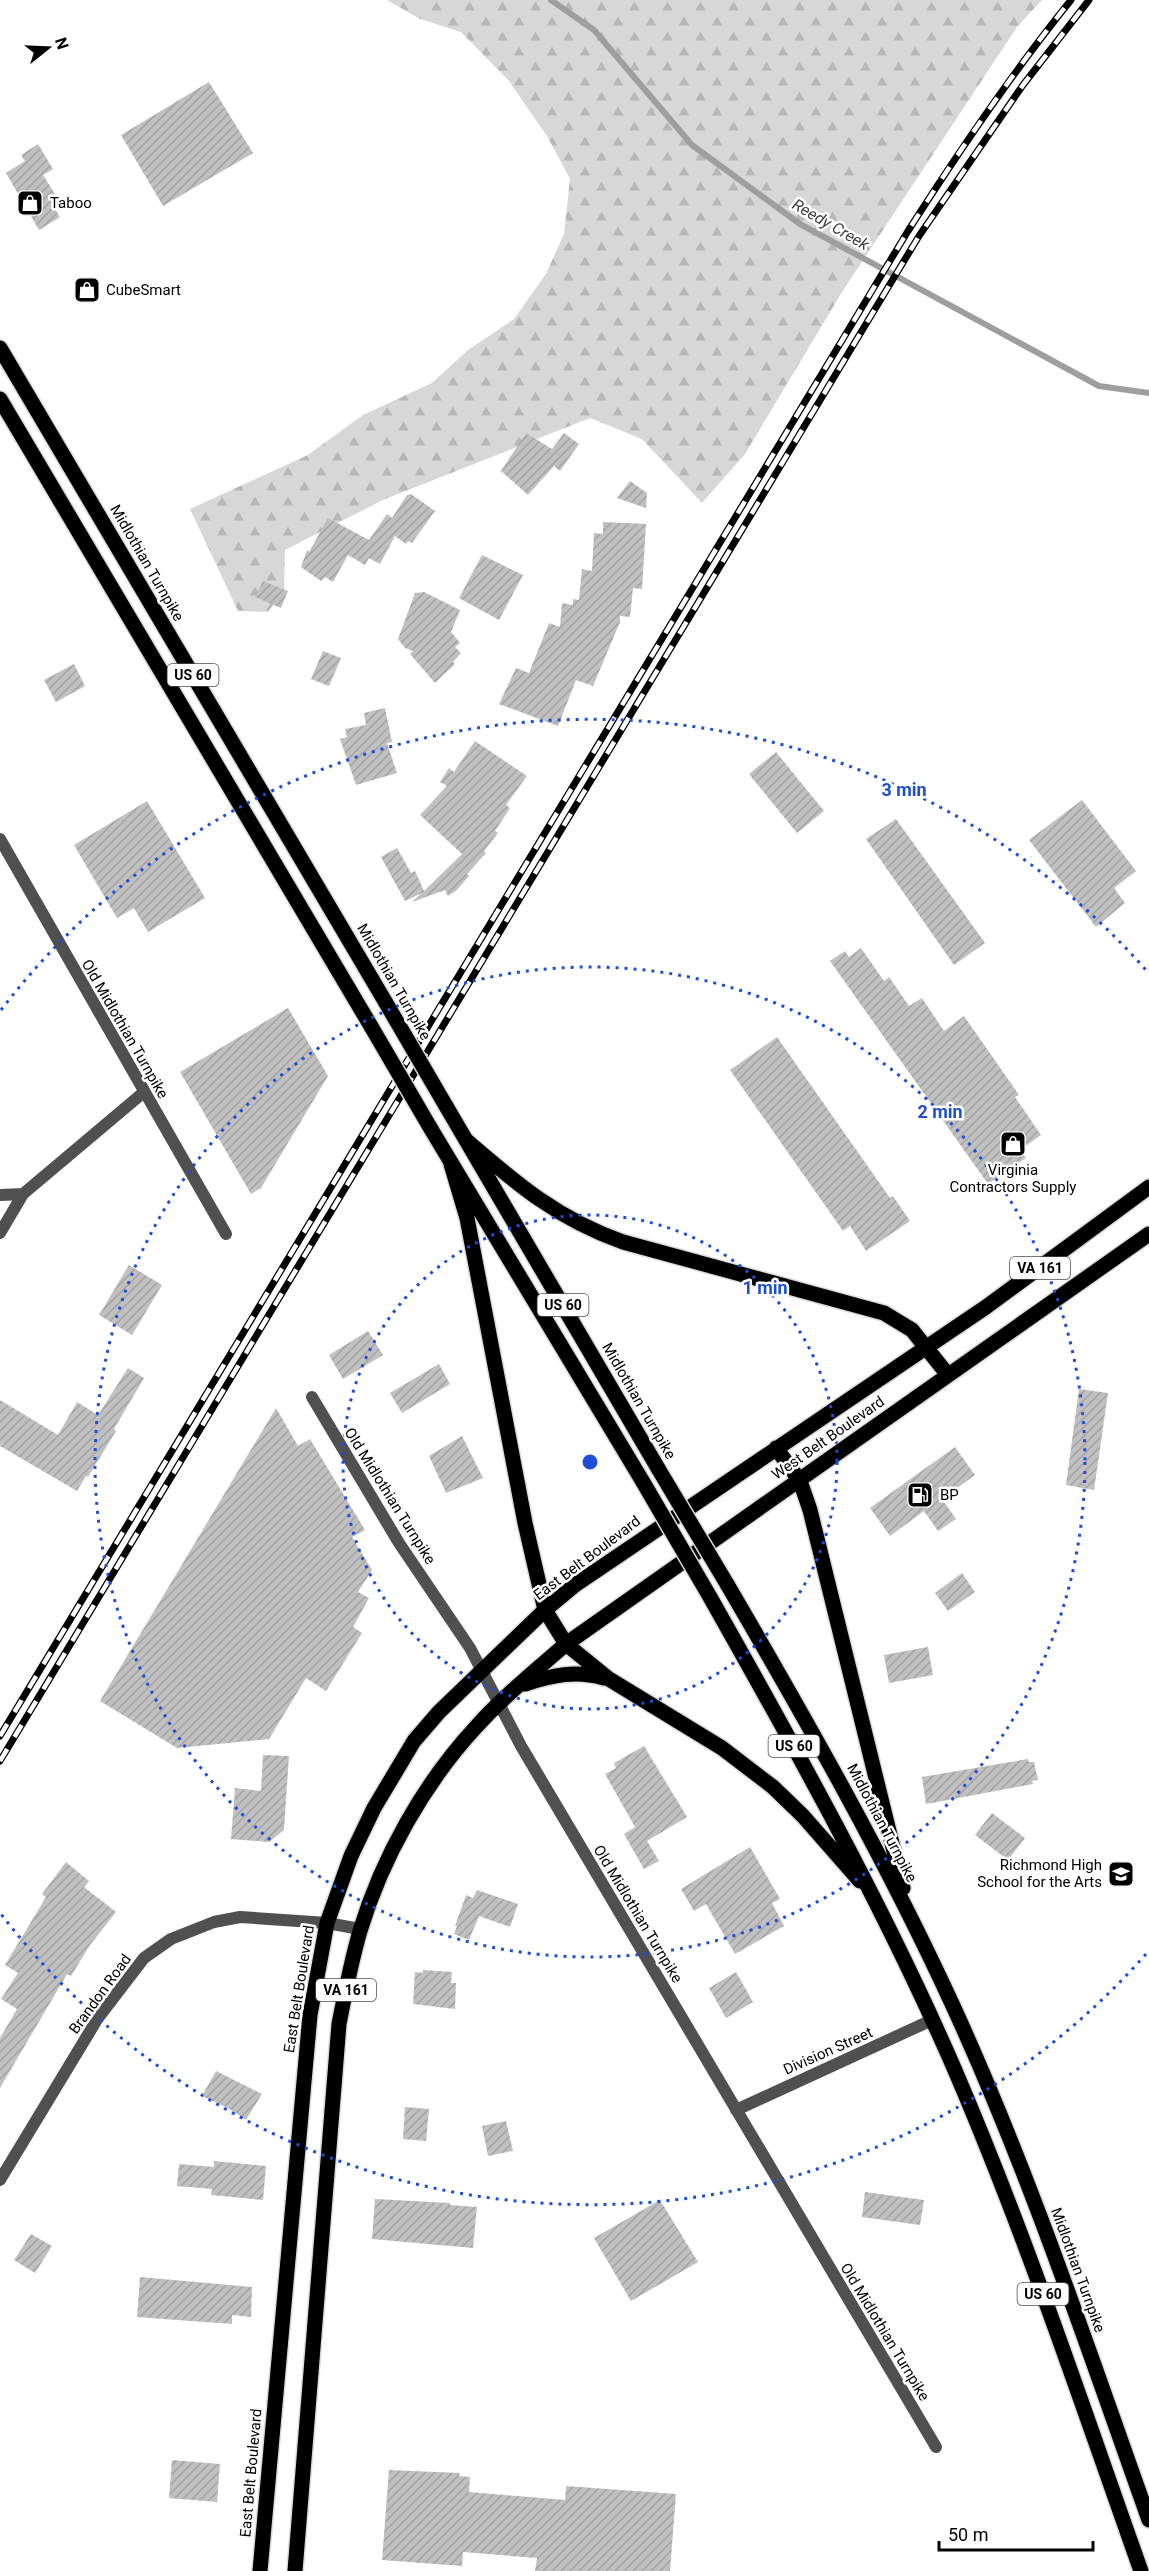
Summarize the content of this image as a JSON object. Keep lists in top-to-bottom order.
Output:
{
  "streets": {
    "main road": [
      "Midlothian Turnpike",
      "US 60",
      "VA 161",
      "West Belt Boulevard",
      "East Belt Boulevard"
    ],
    "street": ["Old Midlothian Turnpike", "Brandon Road", "Division Street"]
  },
  "crossings": [
    ["US 60", "Division Street"],
    ["Old Midlothian Turnpike", "VA 161"],
    ["Old Midlothian Turnpike", "East Belt Boulevard"],
    ["Old Midlothian Turnpike", "Division Street"],
    ["VA 161", "West Belt Boulevard"],
    ["VA 161", "Brandon Road"],
    ["West Belt Boulevard", "East Belt Boulevard"],
    ["East Belt Boulevard", "Brandon Road"]
  ],
  "water": ["Reedy Creek"],
  "places": {
    "shop": ["Taboo", "CubeSmart", "Virginia Contractors Supply"],
    "fuel station": ["BP"],
    "school or university": ["Richmond High School for the Arts"]
  },
  "scale_bar": "50 m",
  "north": "right",
  "rings": ["3 min", "2 min", "1 min"]
}
